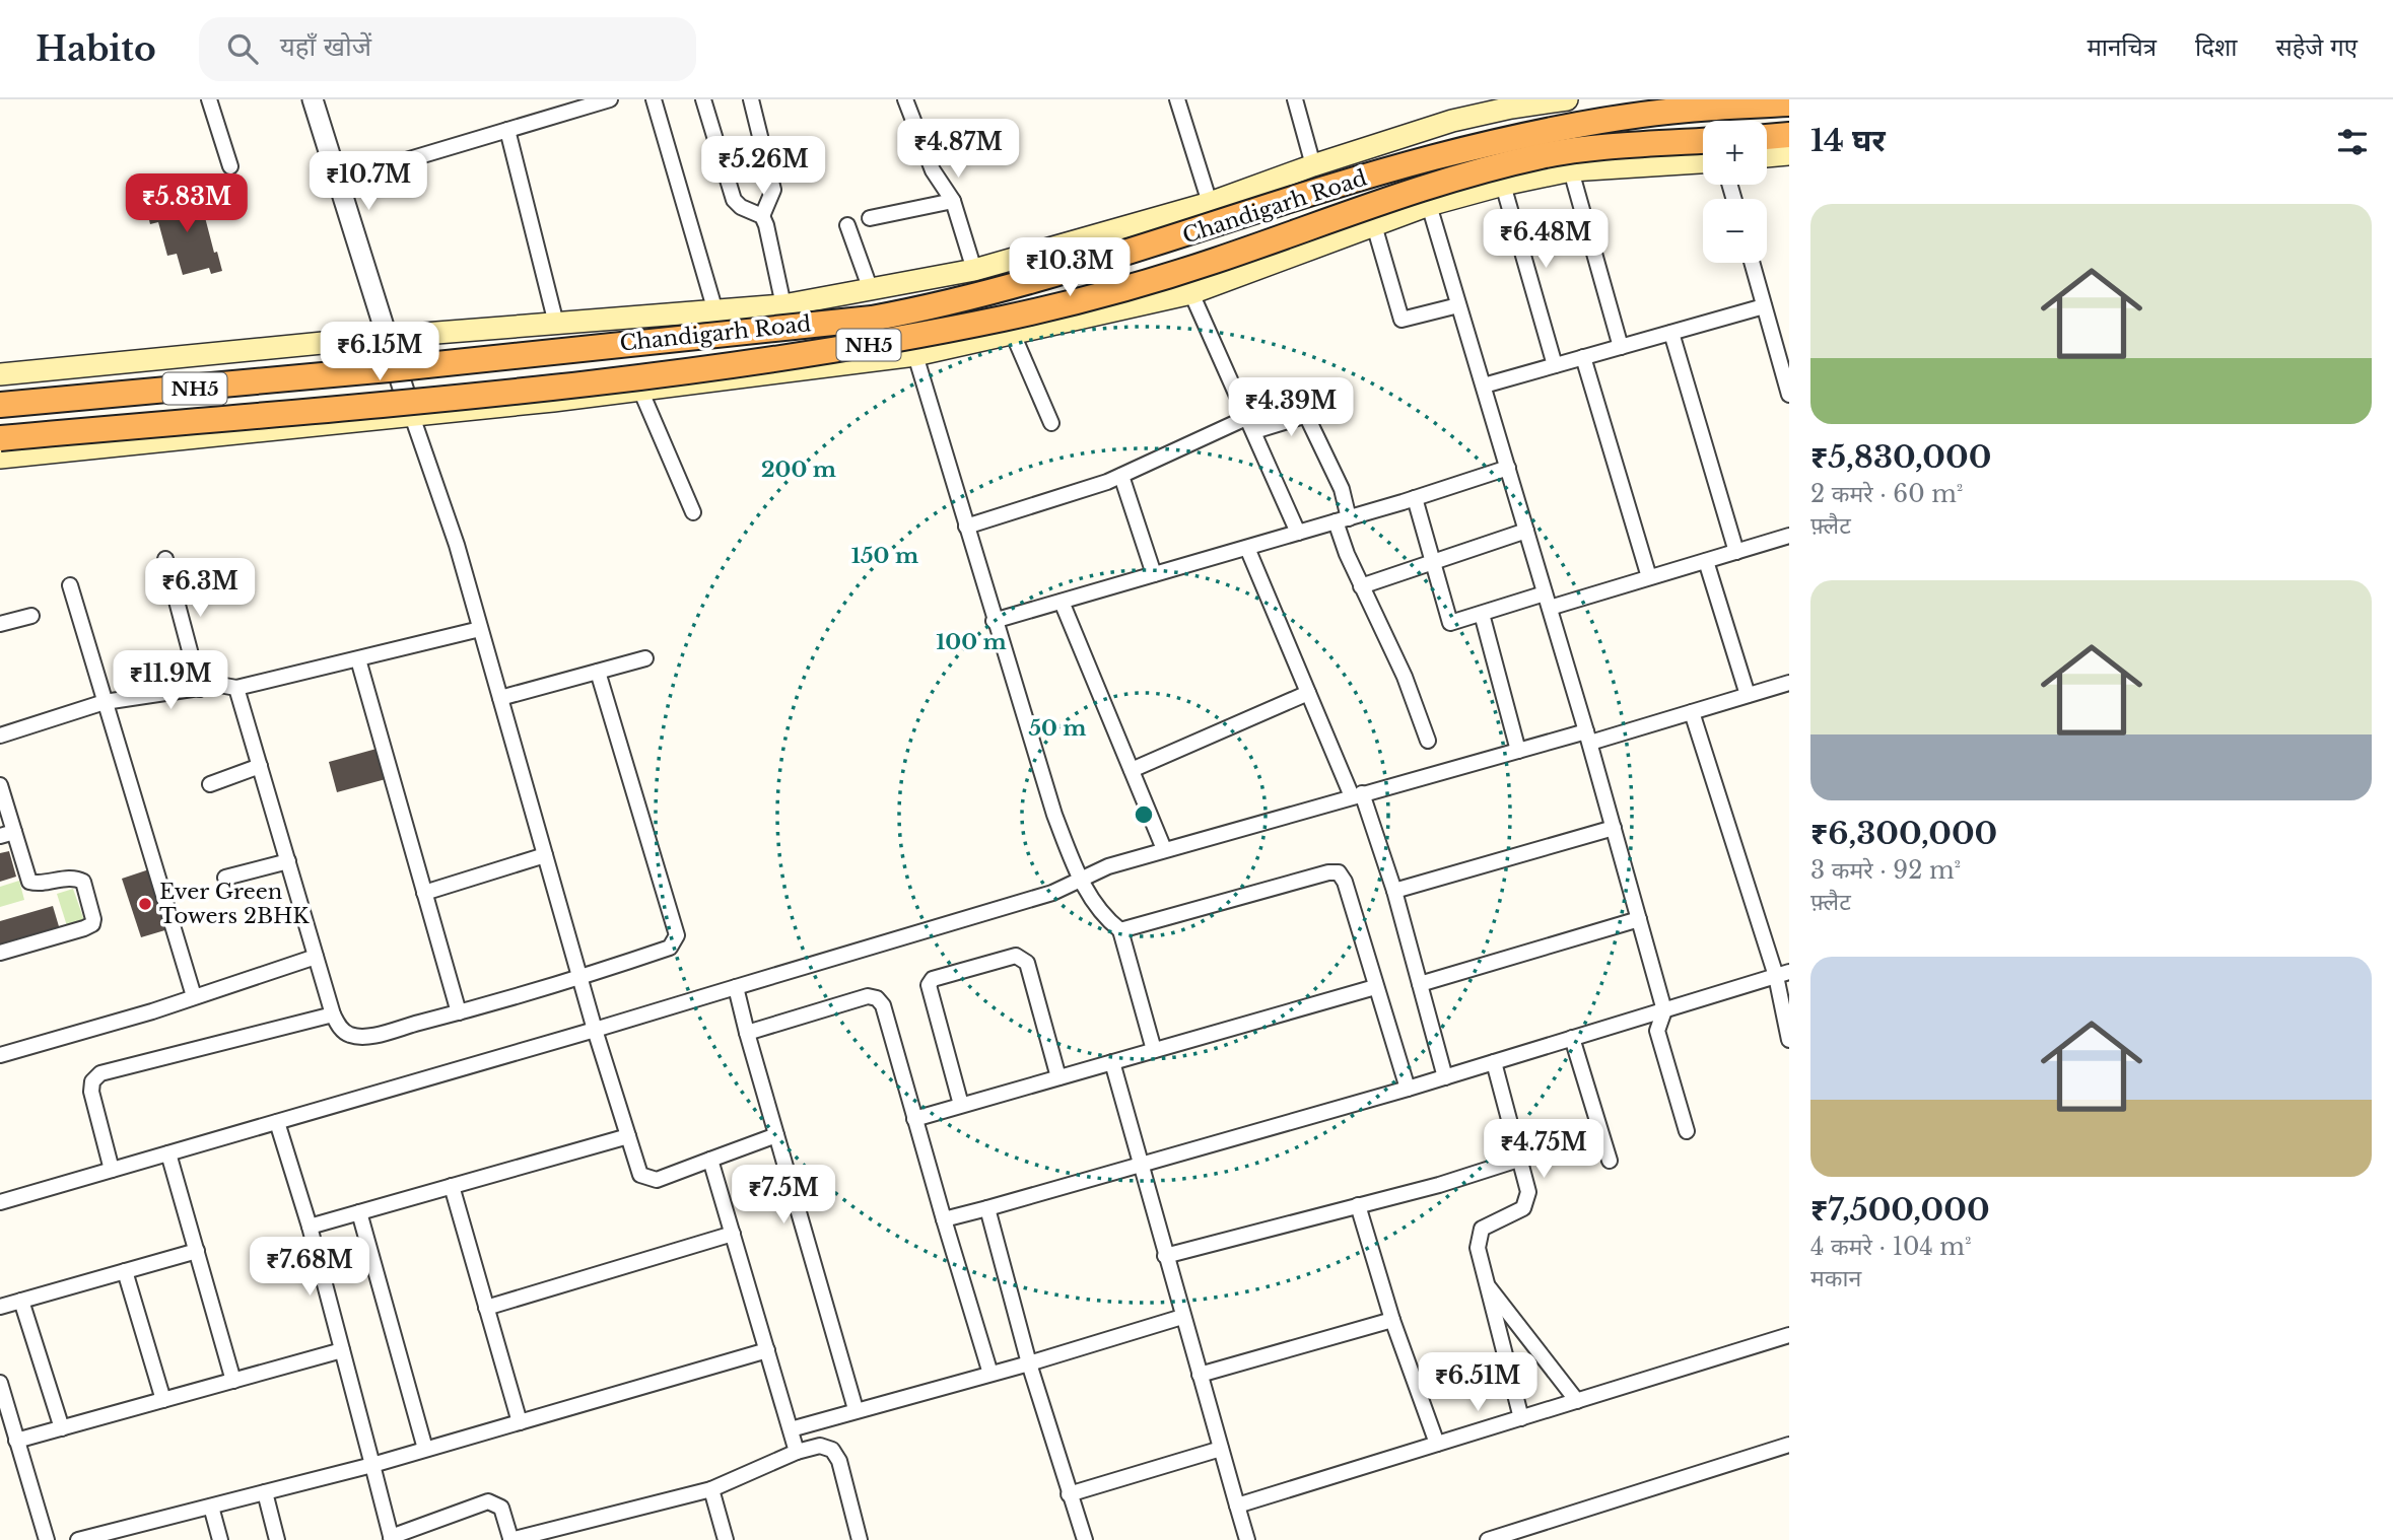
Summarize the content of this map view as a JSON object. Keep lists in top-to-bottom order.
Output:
{
  "streets": {
    "highway": ["Chandigarh Road", "NH5"]
  },
  "places": ["Ever Green Towers 2BHK"],
  "page": {
    "header": "Habito",
    "search": "यहाँ खोजें",
    "nav": ["मानचित्र", "दिशा", "सहेजे गए"],
    "heading": "14 घर",
    "price": [
      "₹4.87M",
      "₹5.26M",
      "₹10.7M",
      "₹5.83M",
      "₹6.48M",
      "₹10.3M",
      "₹6.15M",
      "₹4.39M",
      "₹6.3M",
      "₹11.9M",
      "₹4.75M",
      "₹7.5M",
      "₹7.68M",
      "₹6.51M"
    ],
    "map_buttons": ["+", "−"],
    "list": [
      {
        "name": "₹5,830,000",
        "note": "2 कमरे · 60 m² · फ़्लैट"
      },
      {
        "name": "₹6,300,000",
        "note": "3 कमरे · 92 m² · फ़्लैट"
      },
      {
        "name": "₹7,500,000",
        "note": "4 कमरे · 104 m² · मकान"
      }
    ]
  },
  "rings": [
    "200 m",
    "150 m",
    "100 m",
    "50 m"
  ]
}
